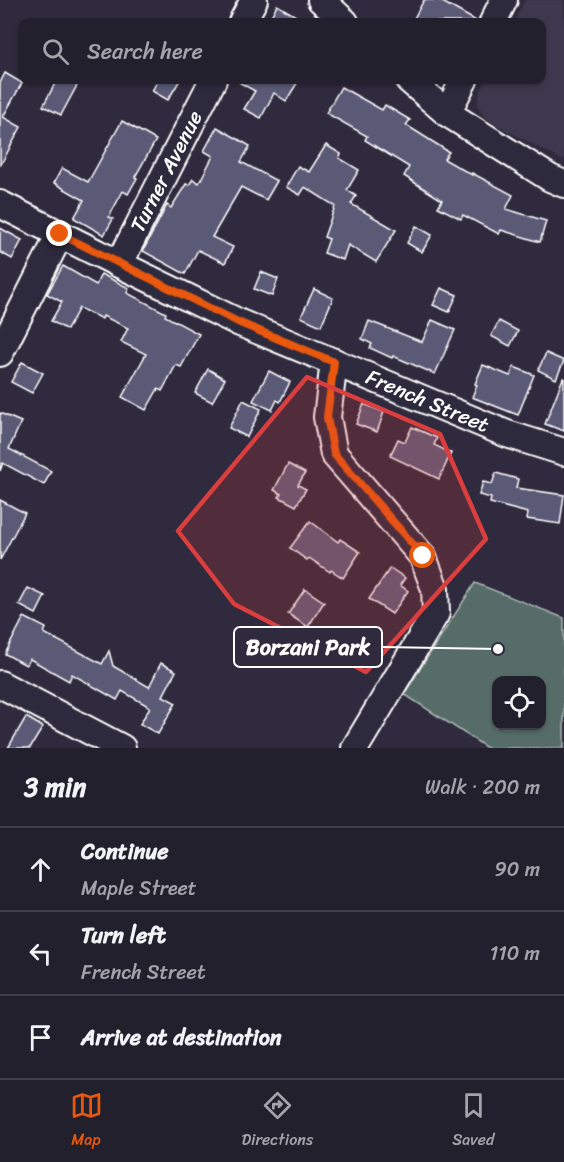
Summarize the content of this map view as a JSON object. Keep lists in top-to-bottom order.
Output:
{
  "streets": {
    "street": ["Turner Avenue", "French Street"]
  },
  "crossings": [
    ["Turner Avenue", "French Street"]
  ],
  "places": ["Borzani Park"],
  "page": {
    "search": "Search here",
    "heading": ["3 min", "Walk · 200 m"],
    "list": [
      ["Continue", "Maple Street", "90 m"],
      ["Turn left", "French Street", "110 m"],
      "Arrive at destination"
    ],
    "nav": ["Map", "Directions", "Saved"]
  }
}
